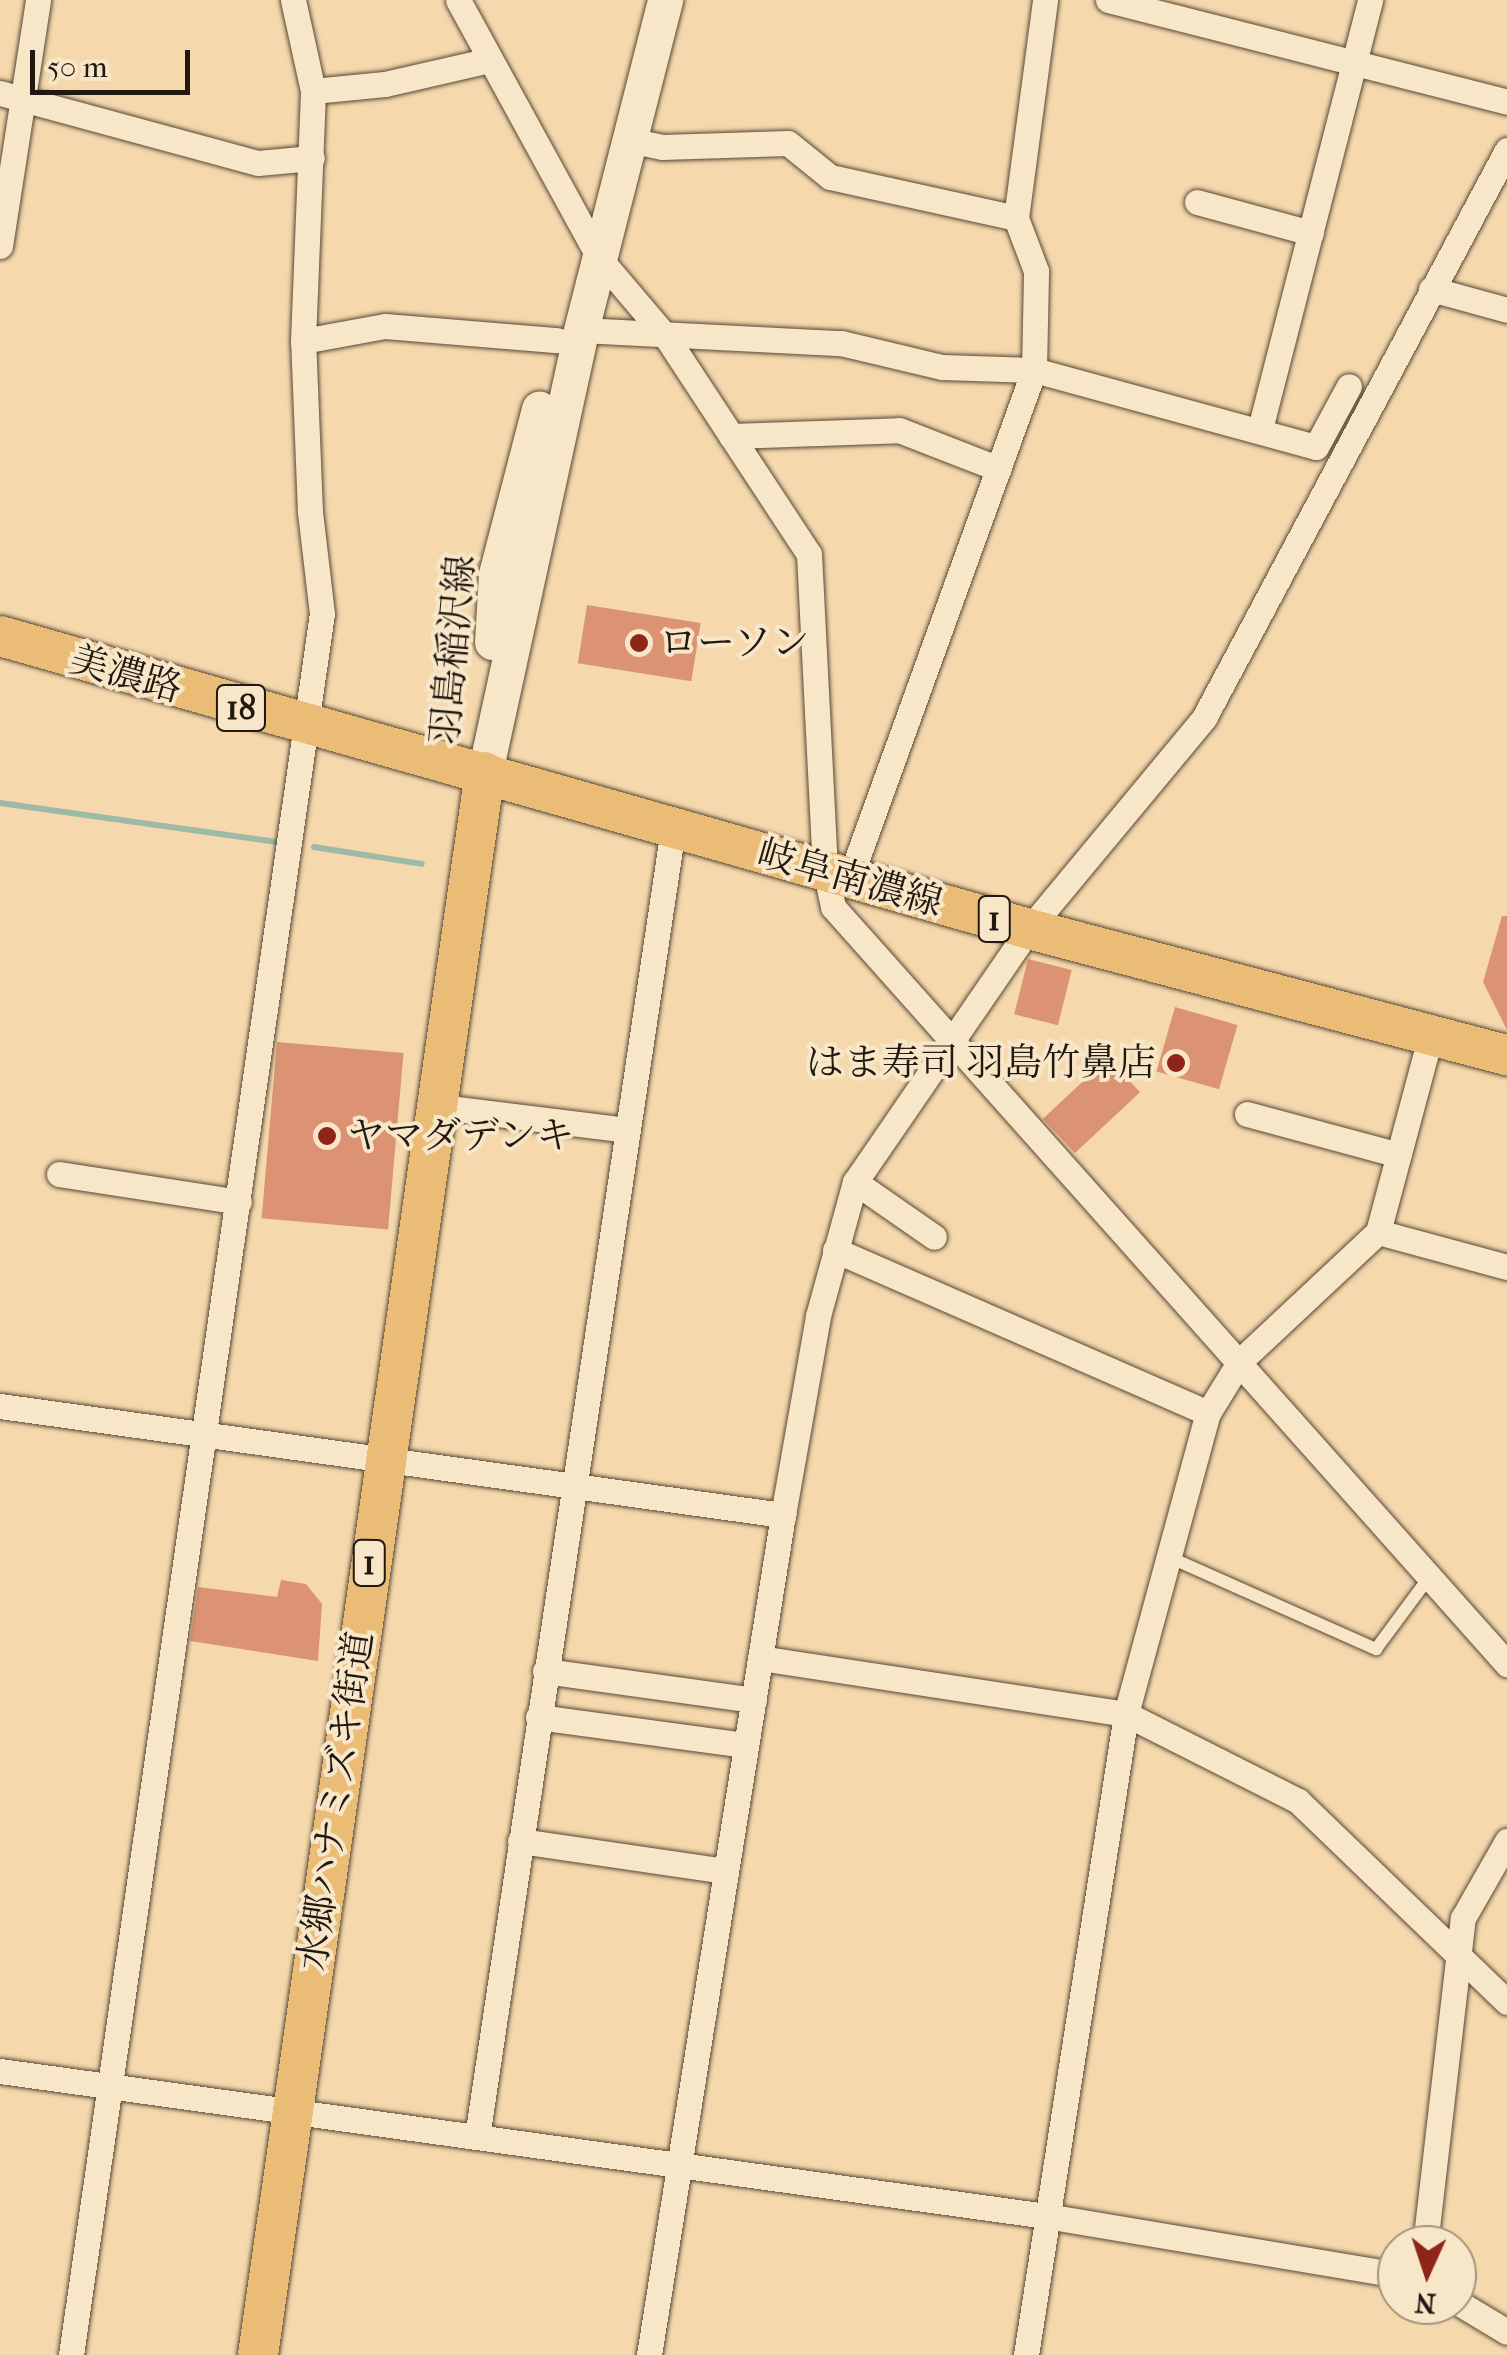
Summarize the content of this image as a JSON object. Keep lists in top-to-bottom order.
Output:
{
  "streets": {
    "main road": [
      "羽島稲沢線",
      "美濃路",
      "18",
      "岐阜南濃線",
      "1",
      "水郷ハナミズキ街道"
    ]
  },
  "crossings": [
    ["羽島稲沢線", "美濃路"],
    ["羽島稲沢線", "岐阜南濃線"],
    ["羽島稲沢線", "水郷ハナミズキ街道"],
    ["美濃路", "岐阜南濃線"],
    ["美濃路", "水郷ハナミズキ街道"],
    ["岐阜南濃線", "水郷ハナミズキ街道"]
  ],
  "places": ["ローソン", "はま寿司 羽島竹鼻店", "ヤマダデンキ"],
  "scale_bar": "50 m",
  "north": "bottom"
}
